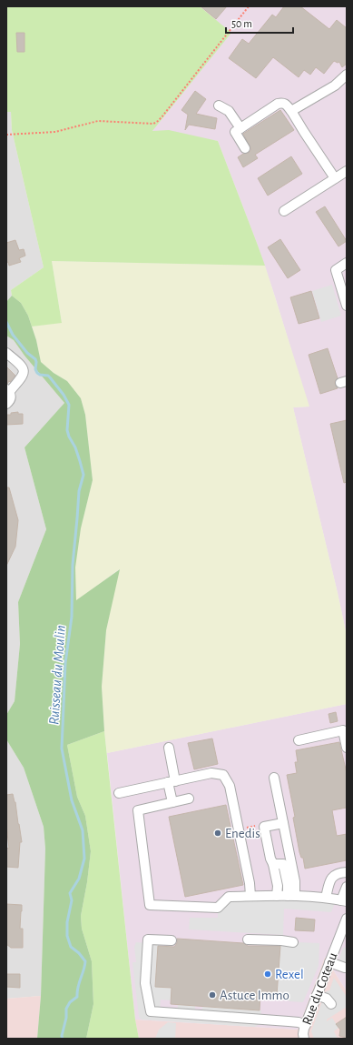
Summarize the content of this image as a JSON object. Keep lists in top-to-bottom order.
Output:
{
  "streets": {
    "street": ["Rue du Coteau"]
  },
  "water": ["Ruisseau du Moulin"],
  "places": ["Enedis", "Rexel", "Astuce Immo"],
  "scale_bar": "50 m"
}
